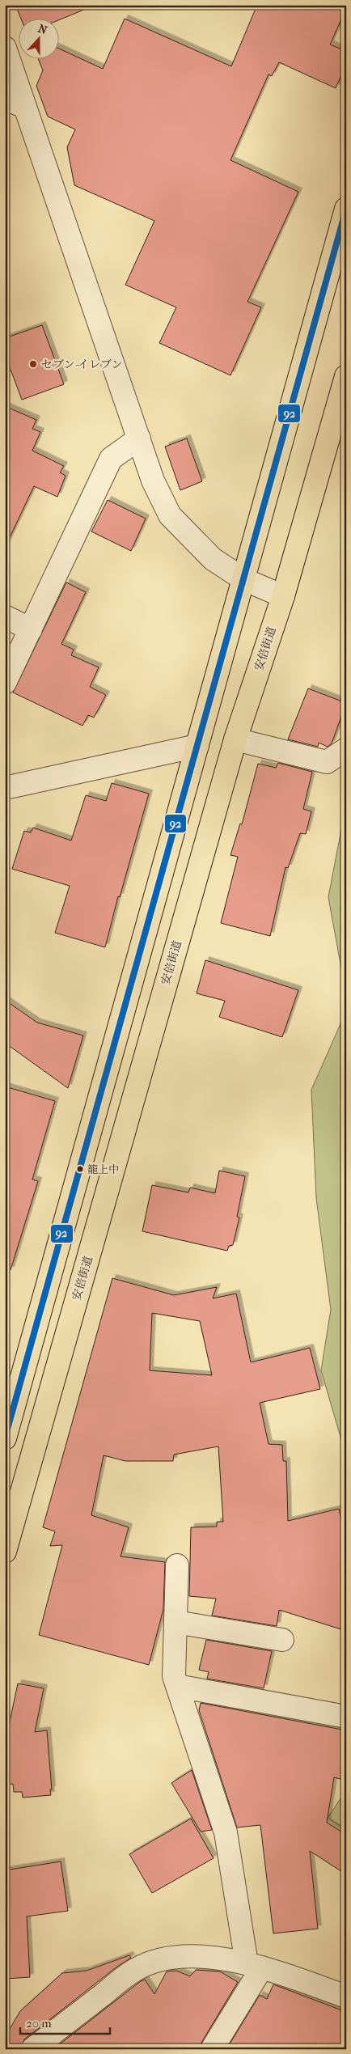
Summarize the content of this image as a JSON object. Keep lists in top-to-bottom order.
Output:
{
  "streets": {
    "main road": ["安倍街道"]
  },
  "places": ["セブン-イレブン", "籠上中"],
  "lines": ["transit line 92"],
  "scale_bar": "20 m",
  "north": "top"
}
